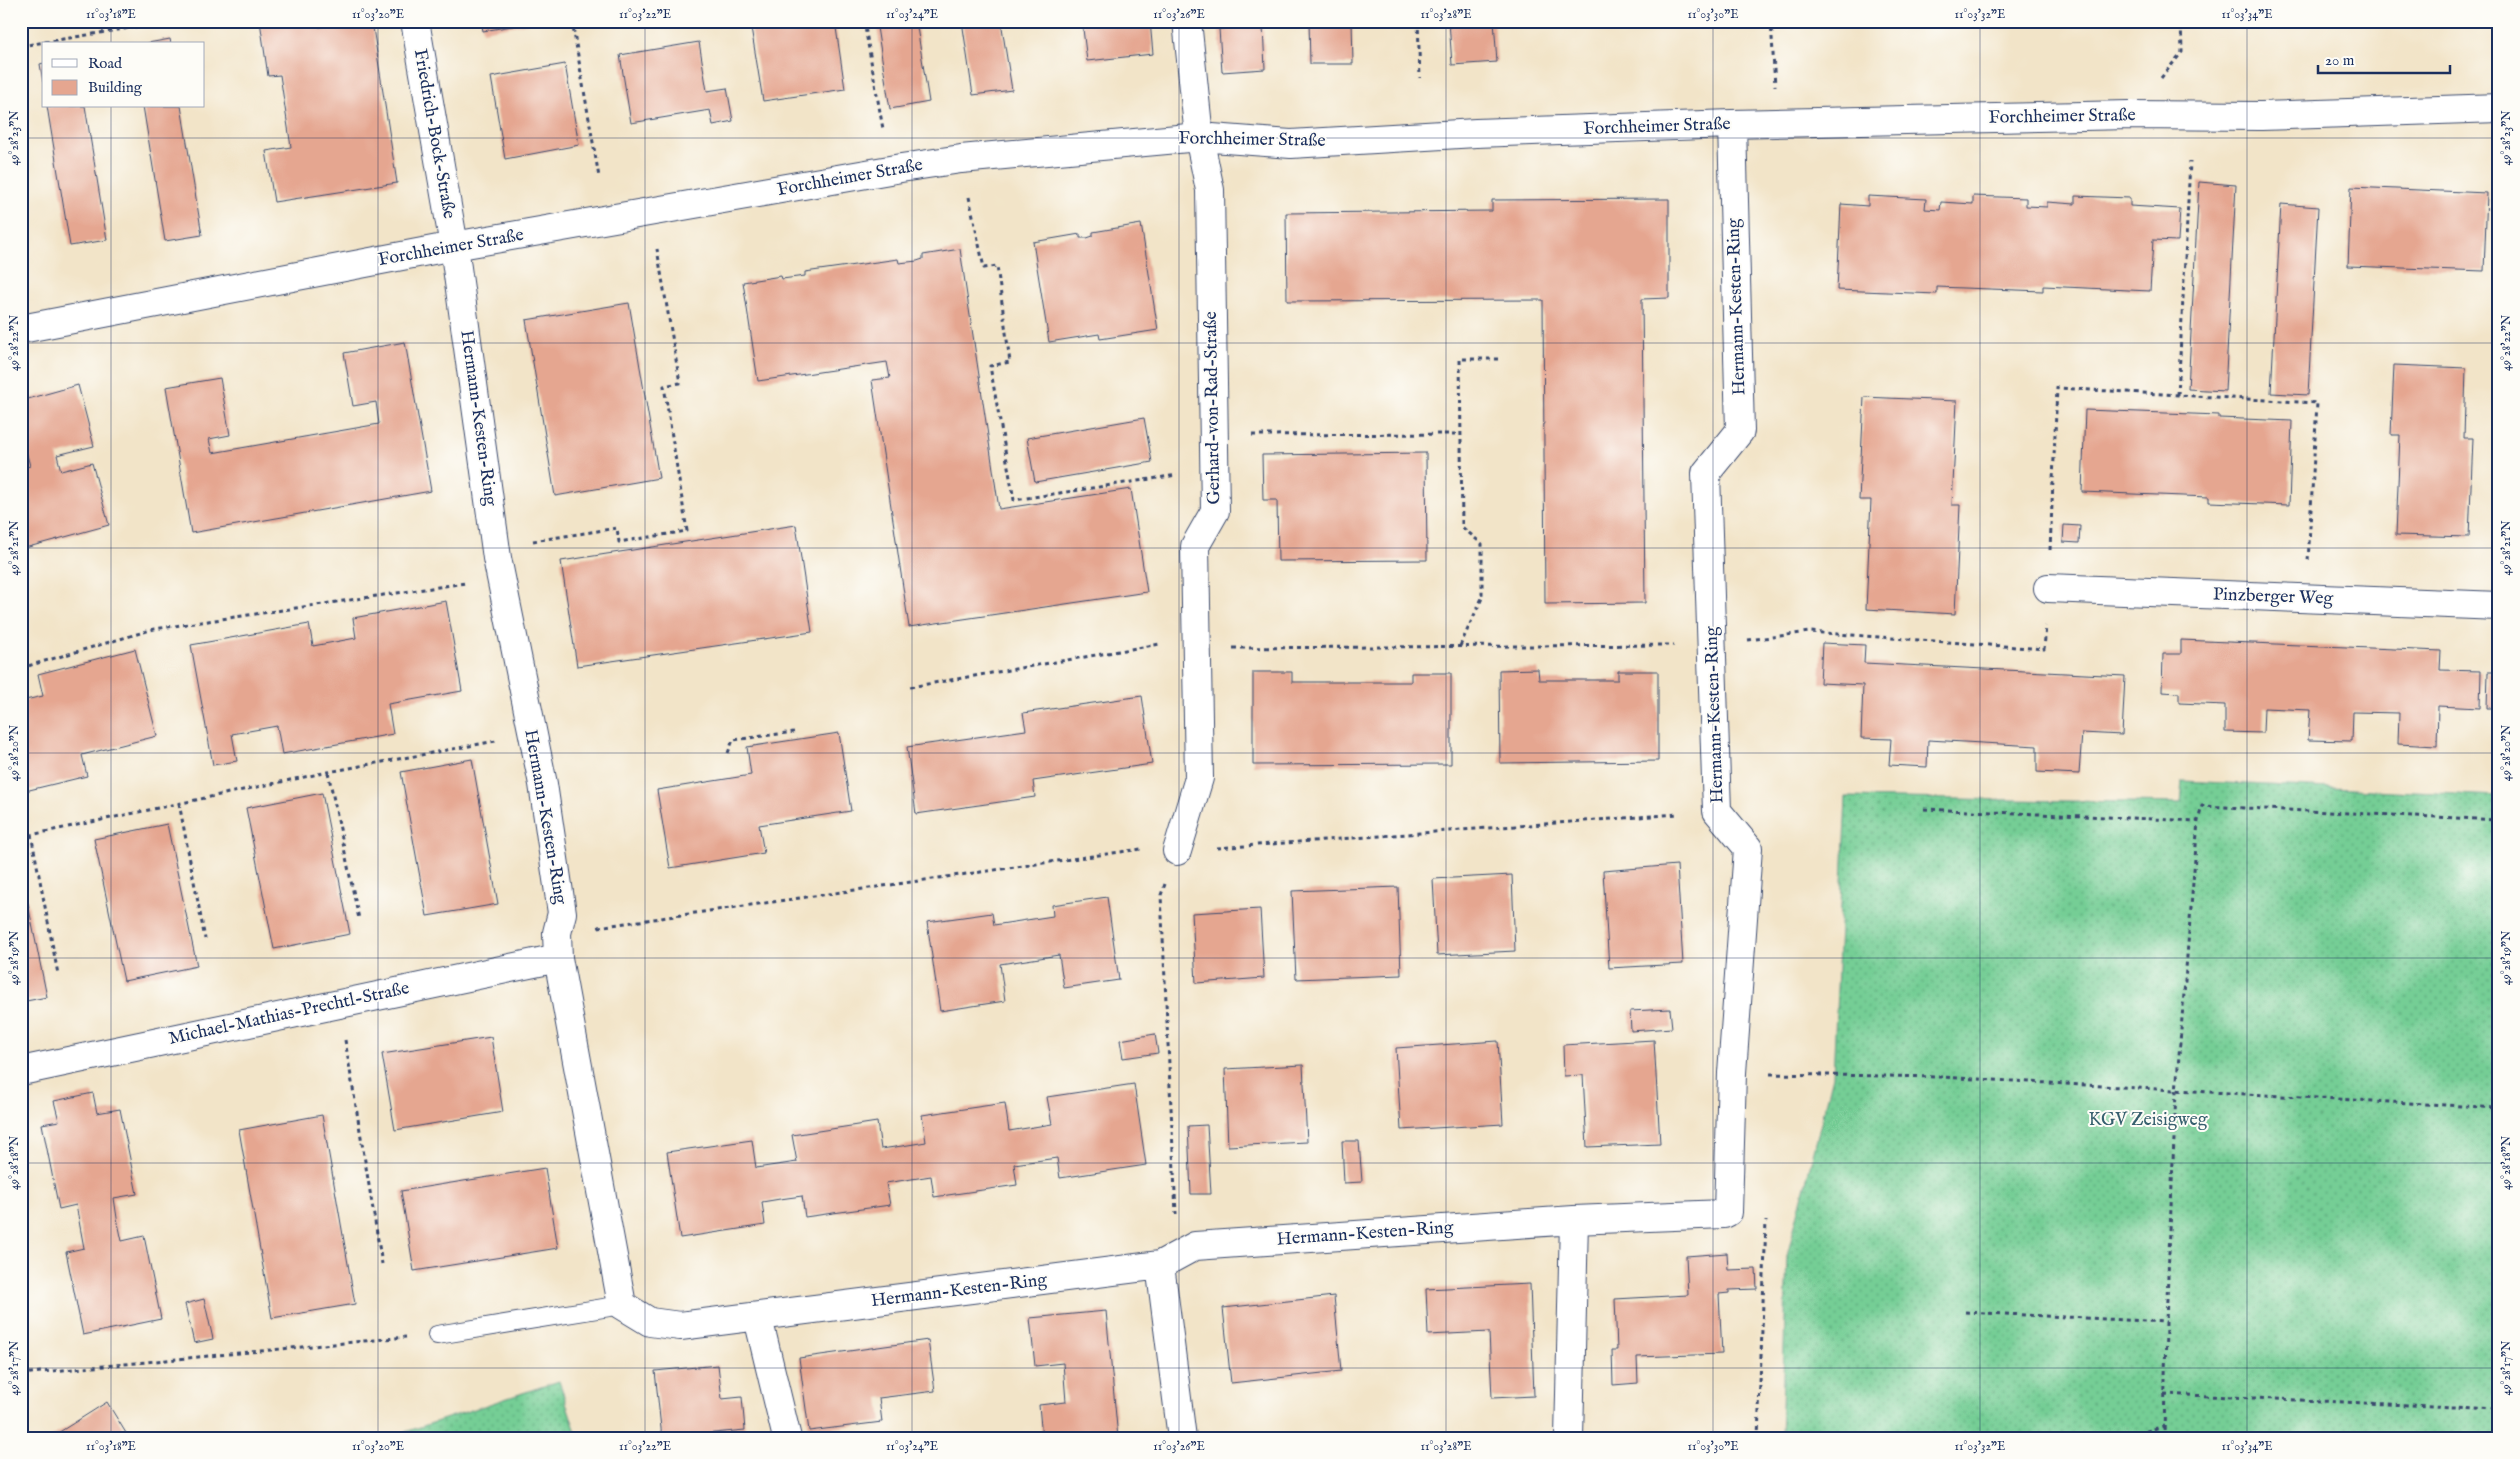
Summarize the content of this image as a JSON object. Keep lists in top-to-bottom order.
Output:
{
  "streets": {
    "street": [
      "Forchheimer Straße",
      "Friedrich-Bock-Straße",
      "Hermann-Kesten-Ring",
      "Gerhard-von-Rad-Straße",
      "Pinzberger Weg",
      "Michael-Mathias-Prechtl-Straße"
    ]
  },
  "crossings": [
    ["Forchheimer Straße", "Friedrich-Bock-Straße"],
    ["Forchheimer Straße", "Hermann-Kesten-Ring"],
    ["Forchheimer Straße", "Gerhard-von-Rad-Straße"],
    ["Friedrich-Bock-Straße", "Hermann-Kesten-Ring"],
    ["Hermann-Kesten-Ring", "Michael-Mathias-Prechtl-Straße"]
  ],
  "parks": ["KGV Zeisigweg"],
  "legend": ["Road", "Building"],
  "scale_bar": "20 m",
  "coordinates": [
    "11°03'18\"E",
    "11°03'20\"E",
    "11°03'22\"E",
    "11°03'24\"E",
    "11°03'26\"E",
    "11°03'28\"E",
    "11°03'30\"E",
    "11°03'32\"E",
    "11°03'34\"E",
    "49°28'23\"N",
    "49°28'22\"N",
    "49°28'21\"N",
    "49°28'20\"N",
    "49°28'19\"N",
    "49°28'18\"N",
    "49°28'17\"N"
  ]
}
